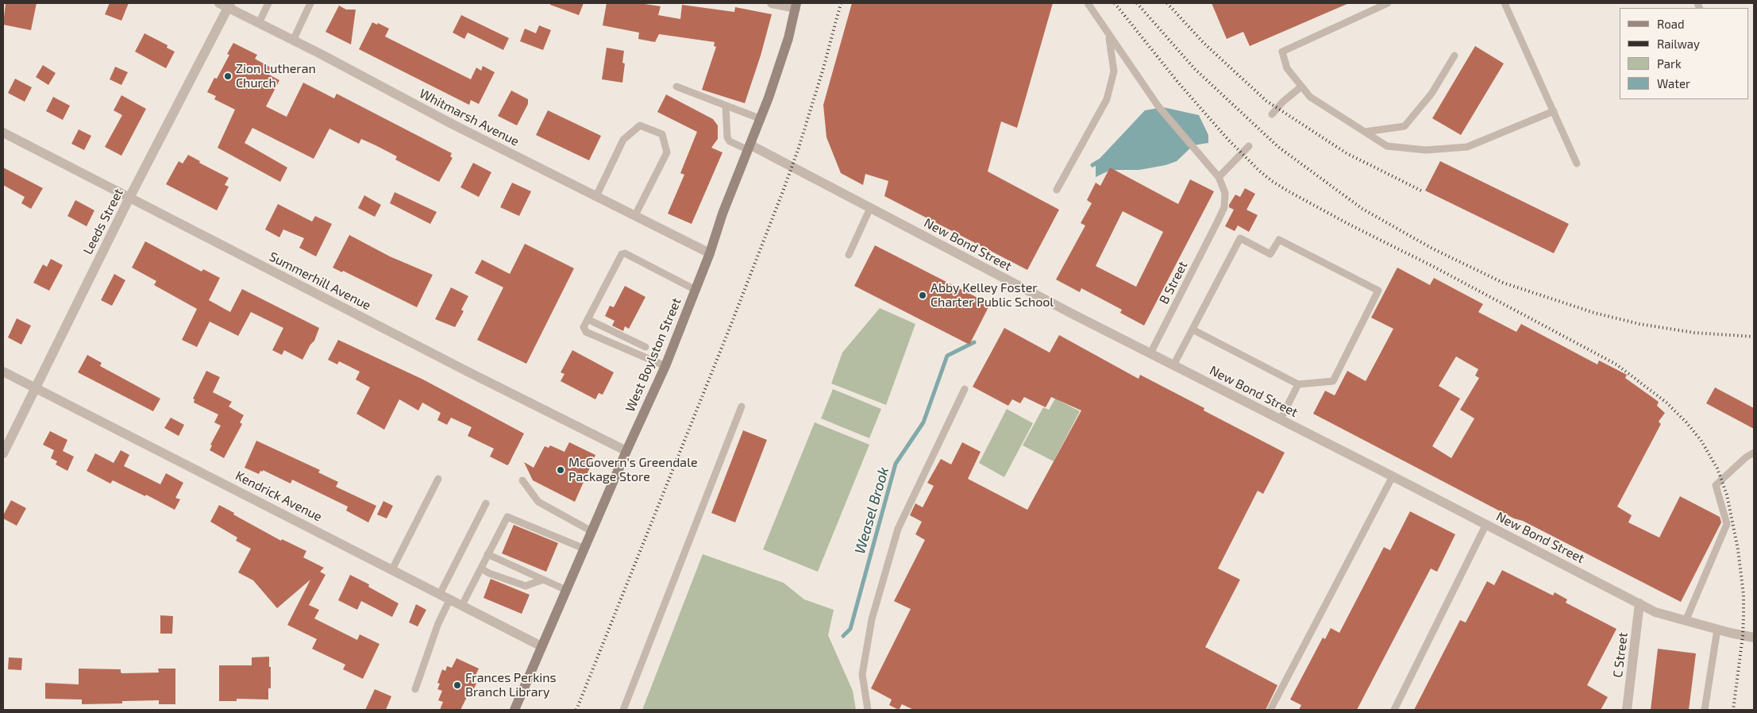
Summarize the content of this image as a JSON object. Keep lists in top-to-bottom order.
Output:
{
  "streets": {
    "main road": ["West Boylston Street"],
    "street": [
      "Whitmarsh Avenue",
      "Leeds Street",
      "New Bond Street",
      "Summerhill Avenue",
      "Kendrick Avenue",
      "C Street"
    ],
    "lane": ["B Street"]
  },
  "crossings": [
    ["Whitmarsh Avenue", "Leeds Street"],
    ["Whitmarsh Avenue", "West Boylston Street"],
    ["Leeds Street", "Summerhill Avenue"],
    ["Leeds Street", "Kendrick Avenue"],
    ["New Bond Street", "B Street"],
    ["New Bond Street", "West Boylston Street"],
    ["New Bond Street", "C Street"],
    ["Summerhill Avenue", "West Boylston Street"],
    ["West Boylston Street", "Kendrick Avenue"]
  ],
  "water": ["Weasel Brook"],
  "places": [
    "Zion Lutheran Church",
    "Abby Kelley Foster Charter Public School",
    "McGovern's Greendale Package Store",
    "Frances Perkins Branch Library"
  ],
  "legend": [
    "Road",
    "Railway",
    "Park",
    "Water"
  ]
}
